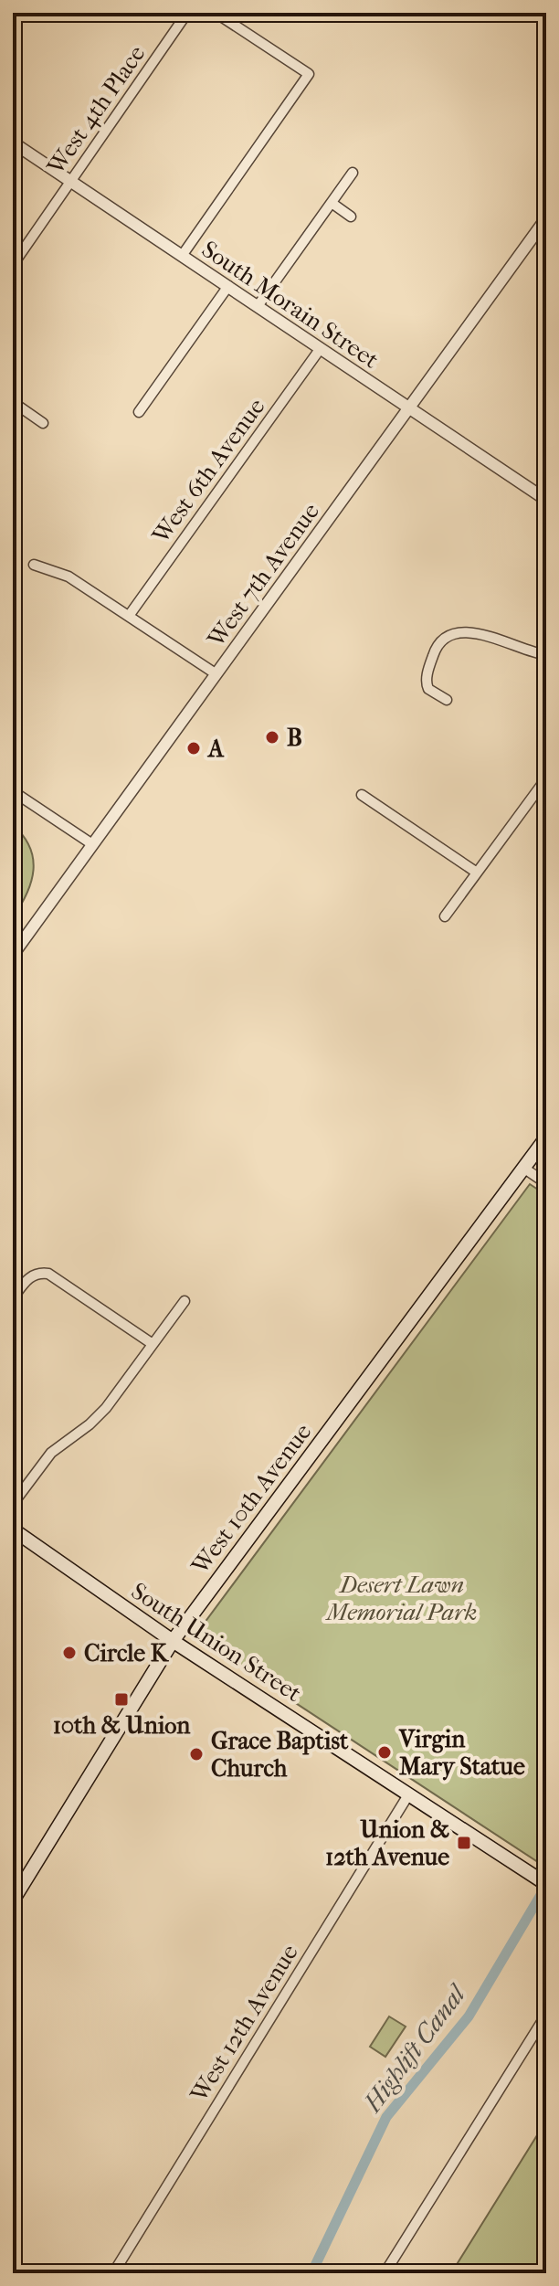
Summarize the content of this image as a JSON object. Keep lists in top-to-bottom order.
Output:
{
  "streets": {
    "main road": ["West 10th Avenue", "South Union Street"],
    "street": [
      "West 4th Place",
      "South Morain Street",
      "West 6th Avenue",
      "West 7th Avenue",
      "West 12th Avenue"
    ]
  },
  "crossings": [
    ["West 4th Place", "South Morain Street"],
    ["South Morain Street", "West 6th Avenue"],
    ["South Morain Street", "West 7th Avenue"],
    ["West 10th Avenue", "South Union Street"],
    ["South Union Street", "West 12th Avenue"]
  ],
  "water": ["Highlift Canal"],
  "parks": ["Desert Lawn Memorial Park"],
  "places": {
    "other": [
      "B",
      "A",
      "Circle K",
      "Virgin Mary Statue",
      "Grace Baptist Church"
    ],
    "transit": ["10th & Union", "Union & 12th Avenue"]
  }
}
